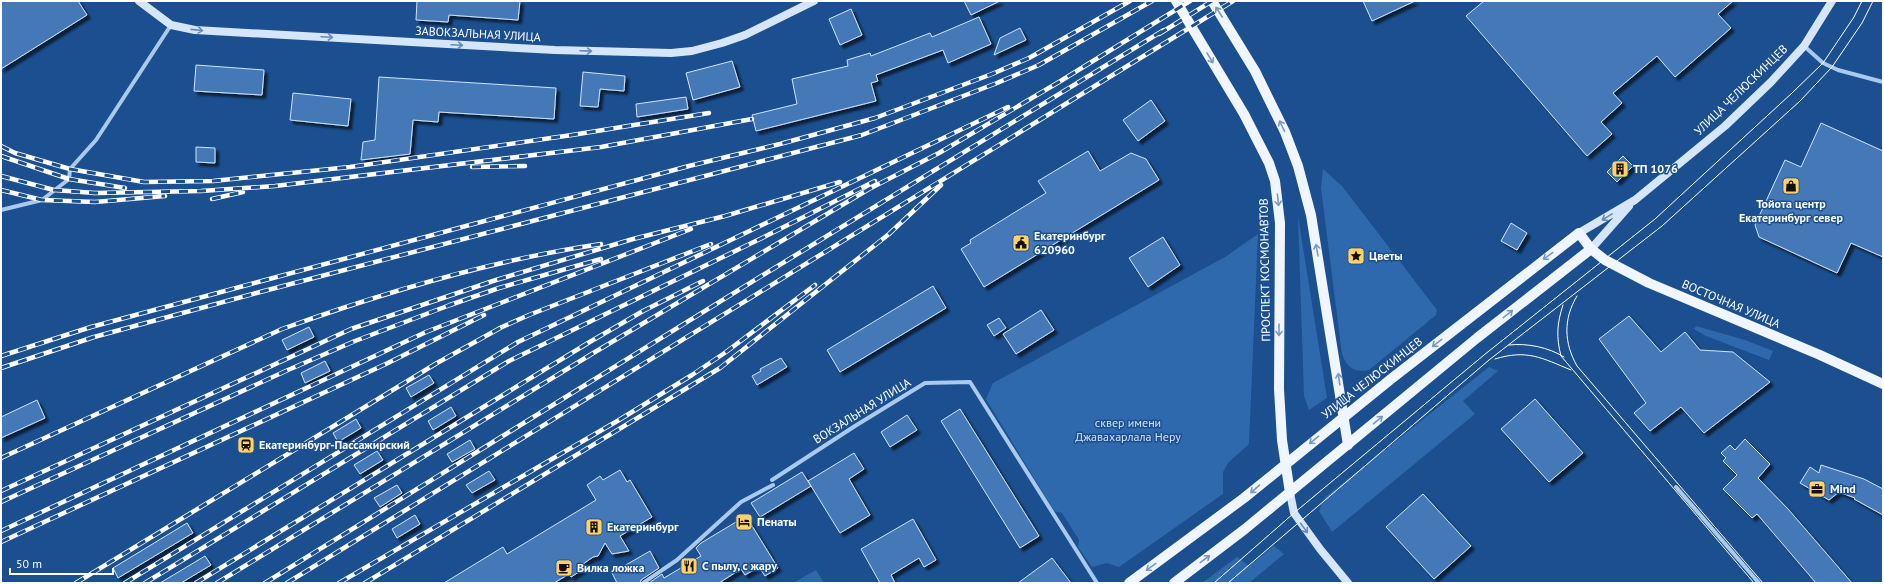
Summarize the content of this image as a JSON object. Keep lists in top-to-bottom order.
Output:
{
  "streets": {
    "main road": [
      "ЗАВОКЗАЛЬНАЯ УЛИЦА",
      "УЛИЦА ЧЕЛЮСКИНЦЕВ",
      "ПРОСПЕКТ КОСМОНАВТОВ",
      "ВОСТОЧНАЯ УЛИЦА"
    ],
    "street": ["ВОКЗАЛЬНАЯ УЛИЦА"]
  },
  "crossings": [
    ["УЛИЦА ЧЕЛЮСКИНЦЕВ", "ПРОСПЕКТ КОСМОНАВТОВ"],
    ["УЛИЦА ЧЕЛЮСКИНЦЕВ", "ВОСТОЧНАЯ УЛИЦА"]
  ],
  "one_way": ["ЗАВОКЗАЛЬНАЯ УЛИЦА"],
  "parks": ["сквер имени Джавахарлала Неру"],
  "places": {
    "building": ["ТП 1076", "Екатеринбург"],
    "shop": ["Тойота центр Екатеринбург север"],
    "public building": ["Екатеринбург 620960"],
    "place": ["Цветы"],
    "station": ["Екатеринбург-Пассажирский"],
    "office": ["Mind"],
    "hotel": ["Пенаты"],
    "restaurant": ["С пылу, с жару"],
    "cafe": ["Вилка ложка"]
  },
  "scale_bar": "50 m"
}
